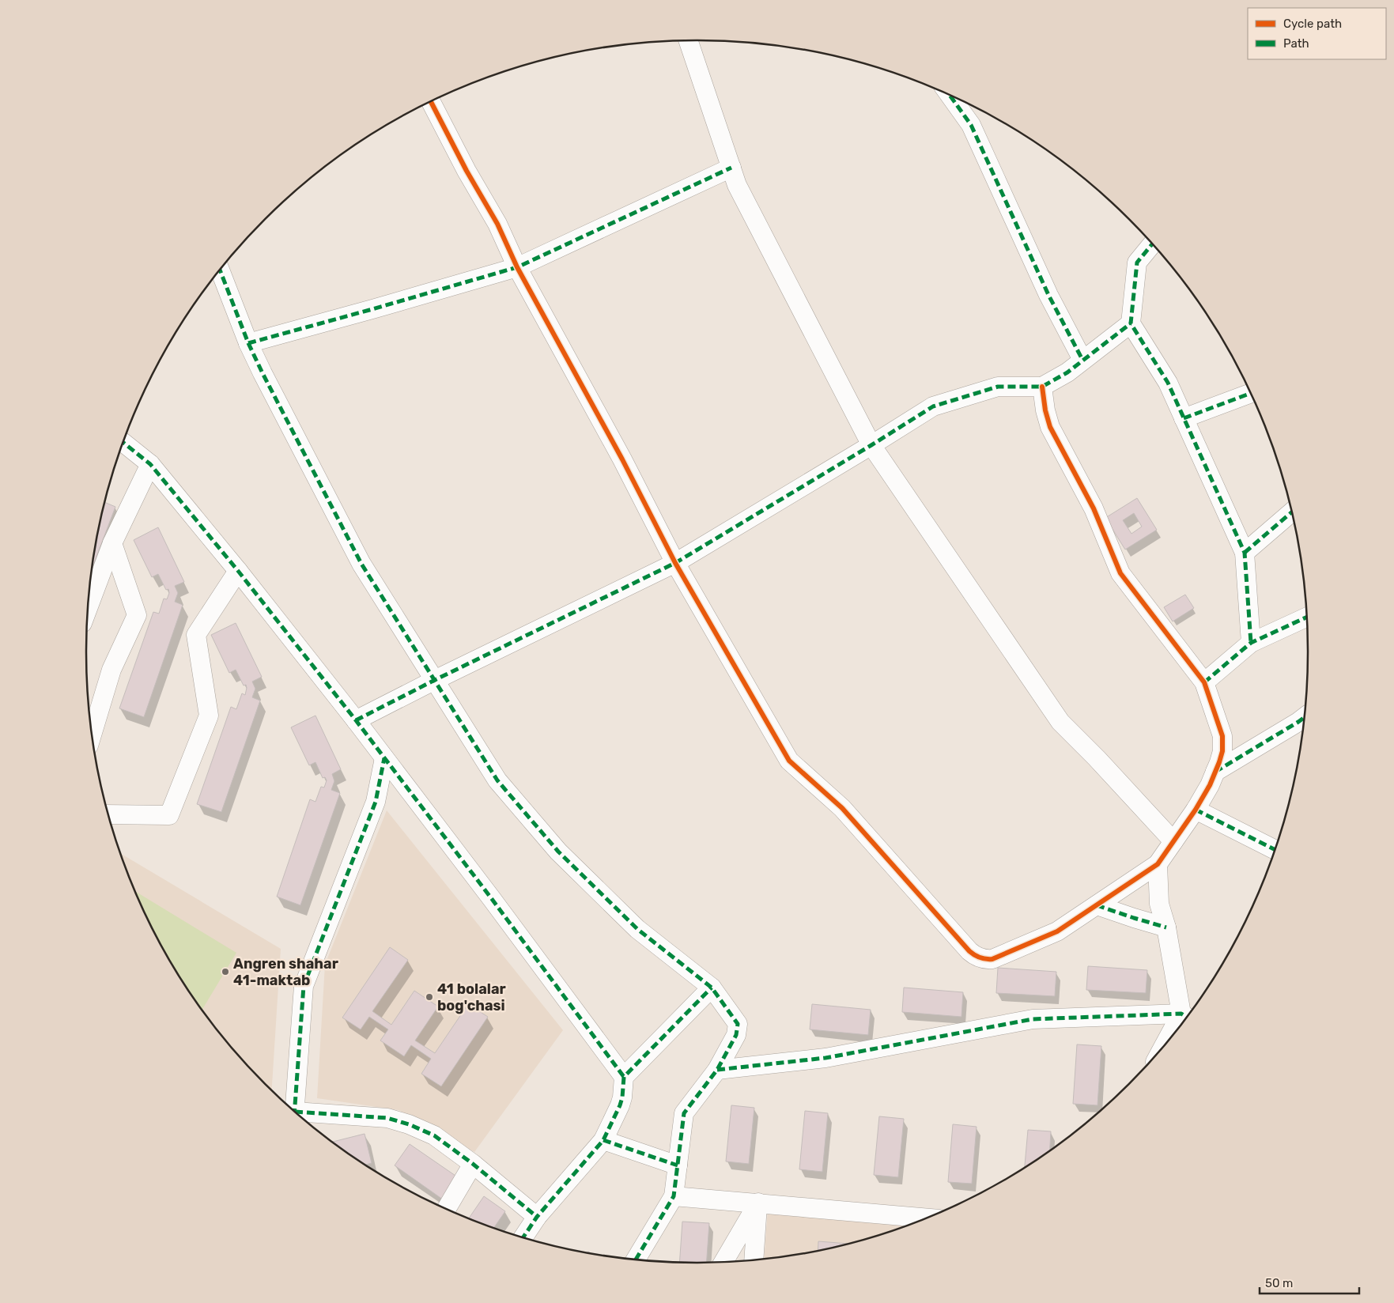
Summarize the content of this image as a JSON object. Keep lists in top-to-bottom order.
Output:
{
  "places": ["Angren shahar 41-maktab", "41 bolalar bog'chasi"],
  "legend": ["Cycle path", "Path"],
  "scale_bar": "50 m"
}
